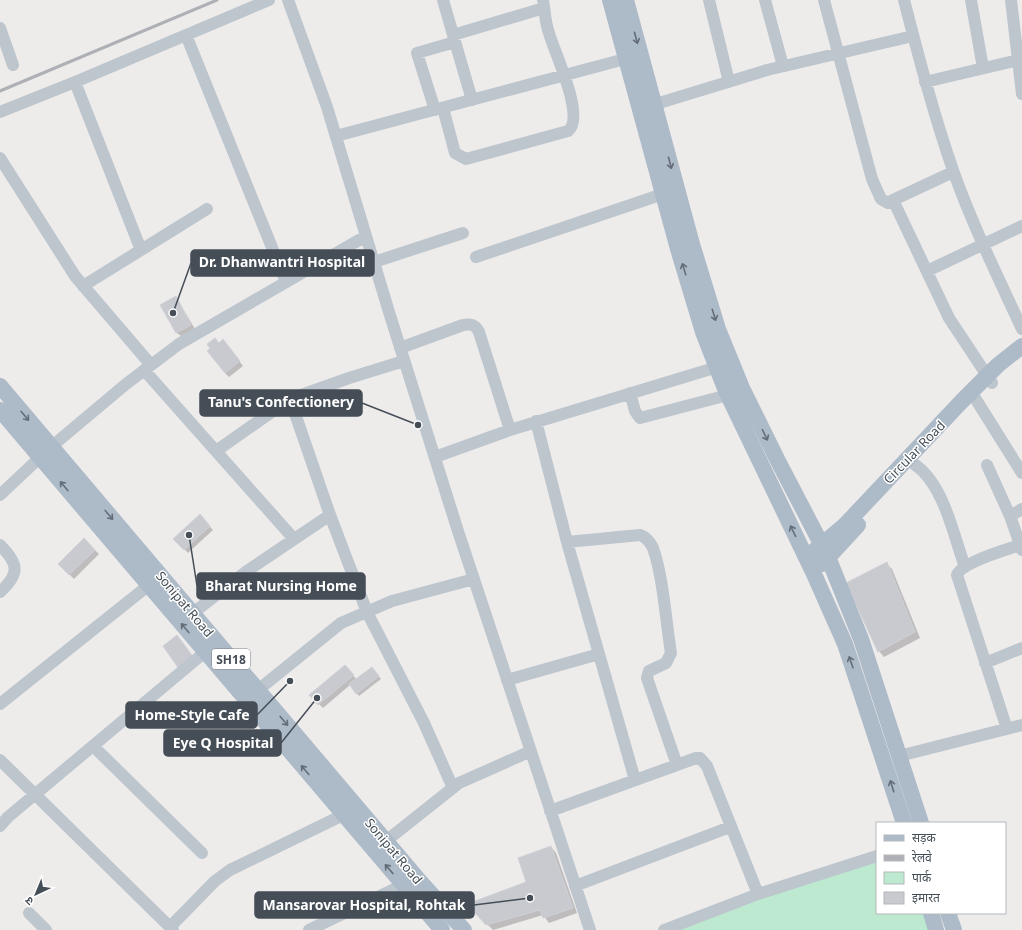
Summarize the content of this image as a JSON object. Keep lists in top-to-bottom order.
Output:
{
  "streets": {
    "main road": ["Circular Road", "Sonipat Road", "SH18"]
  },
  "places": [
    "Dr. Dhanwantri Hospital",
    "Tanu's Confectionery",
    "Bharat Nursing Home",
    "Home-Style Cafe",
    "Eye Q Hospital",
    "Mansarovar Hospital, Rohtak"
  ],
  "legend": [
    "सड़क",
    "रेलवे",
    "पार्क",
    "इमारत"
  ],
  "north": "bottom left"
}
